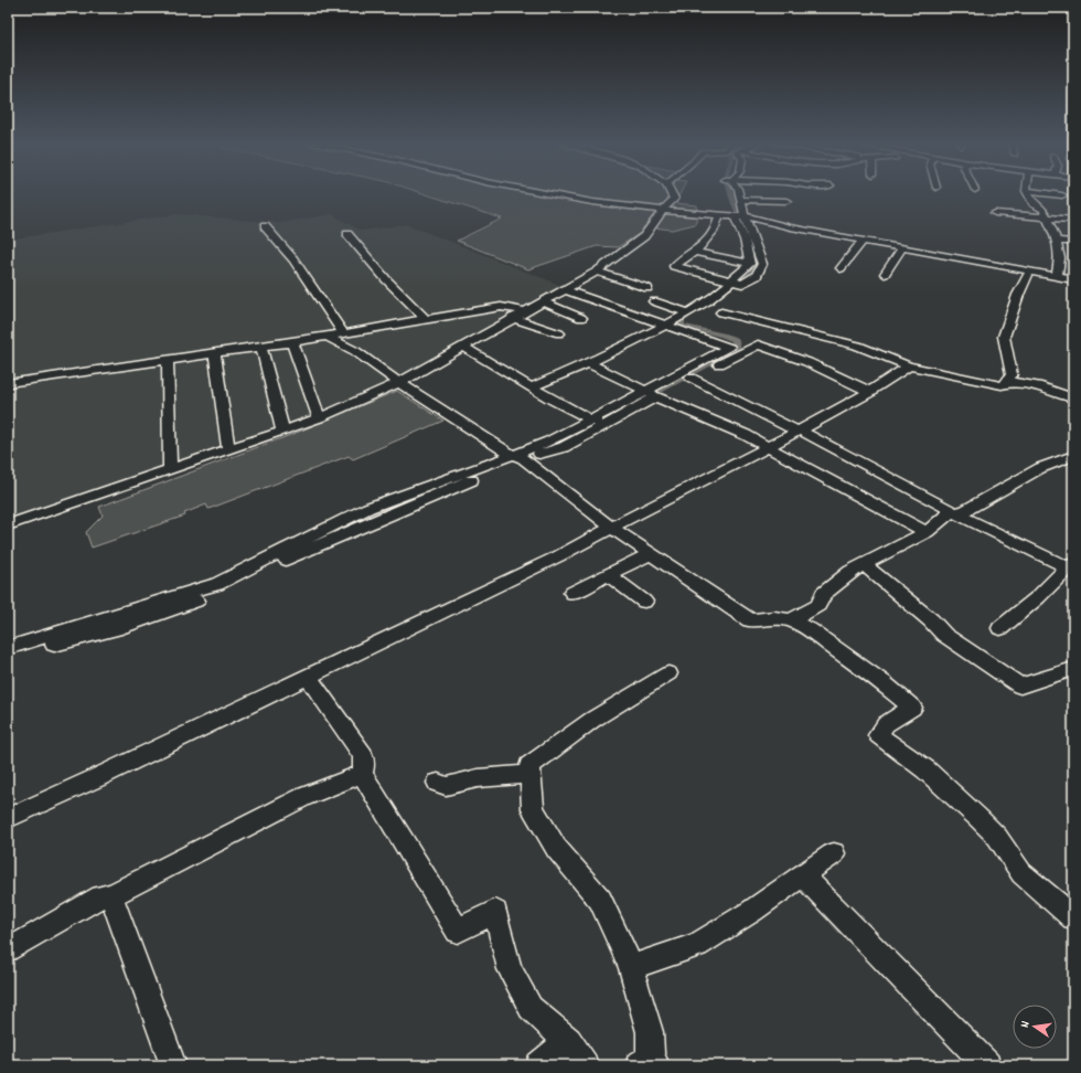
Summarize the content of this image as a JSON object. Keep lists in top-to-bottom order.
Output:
{
  "north": "left"
}
